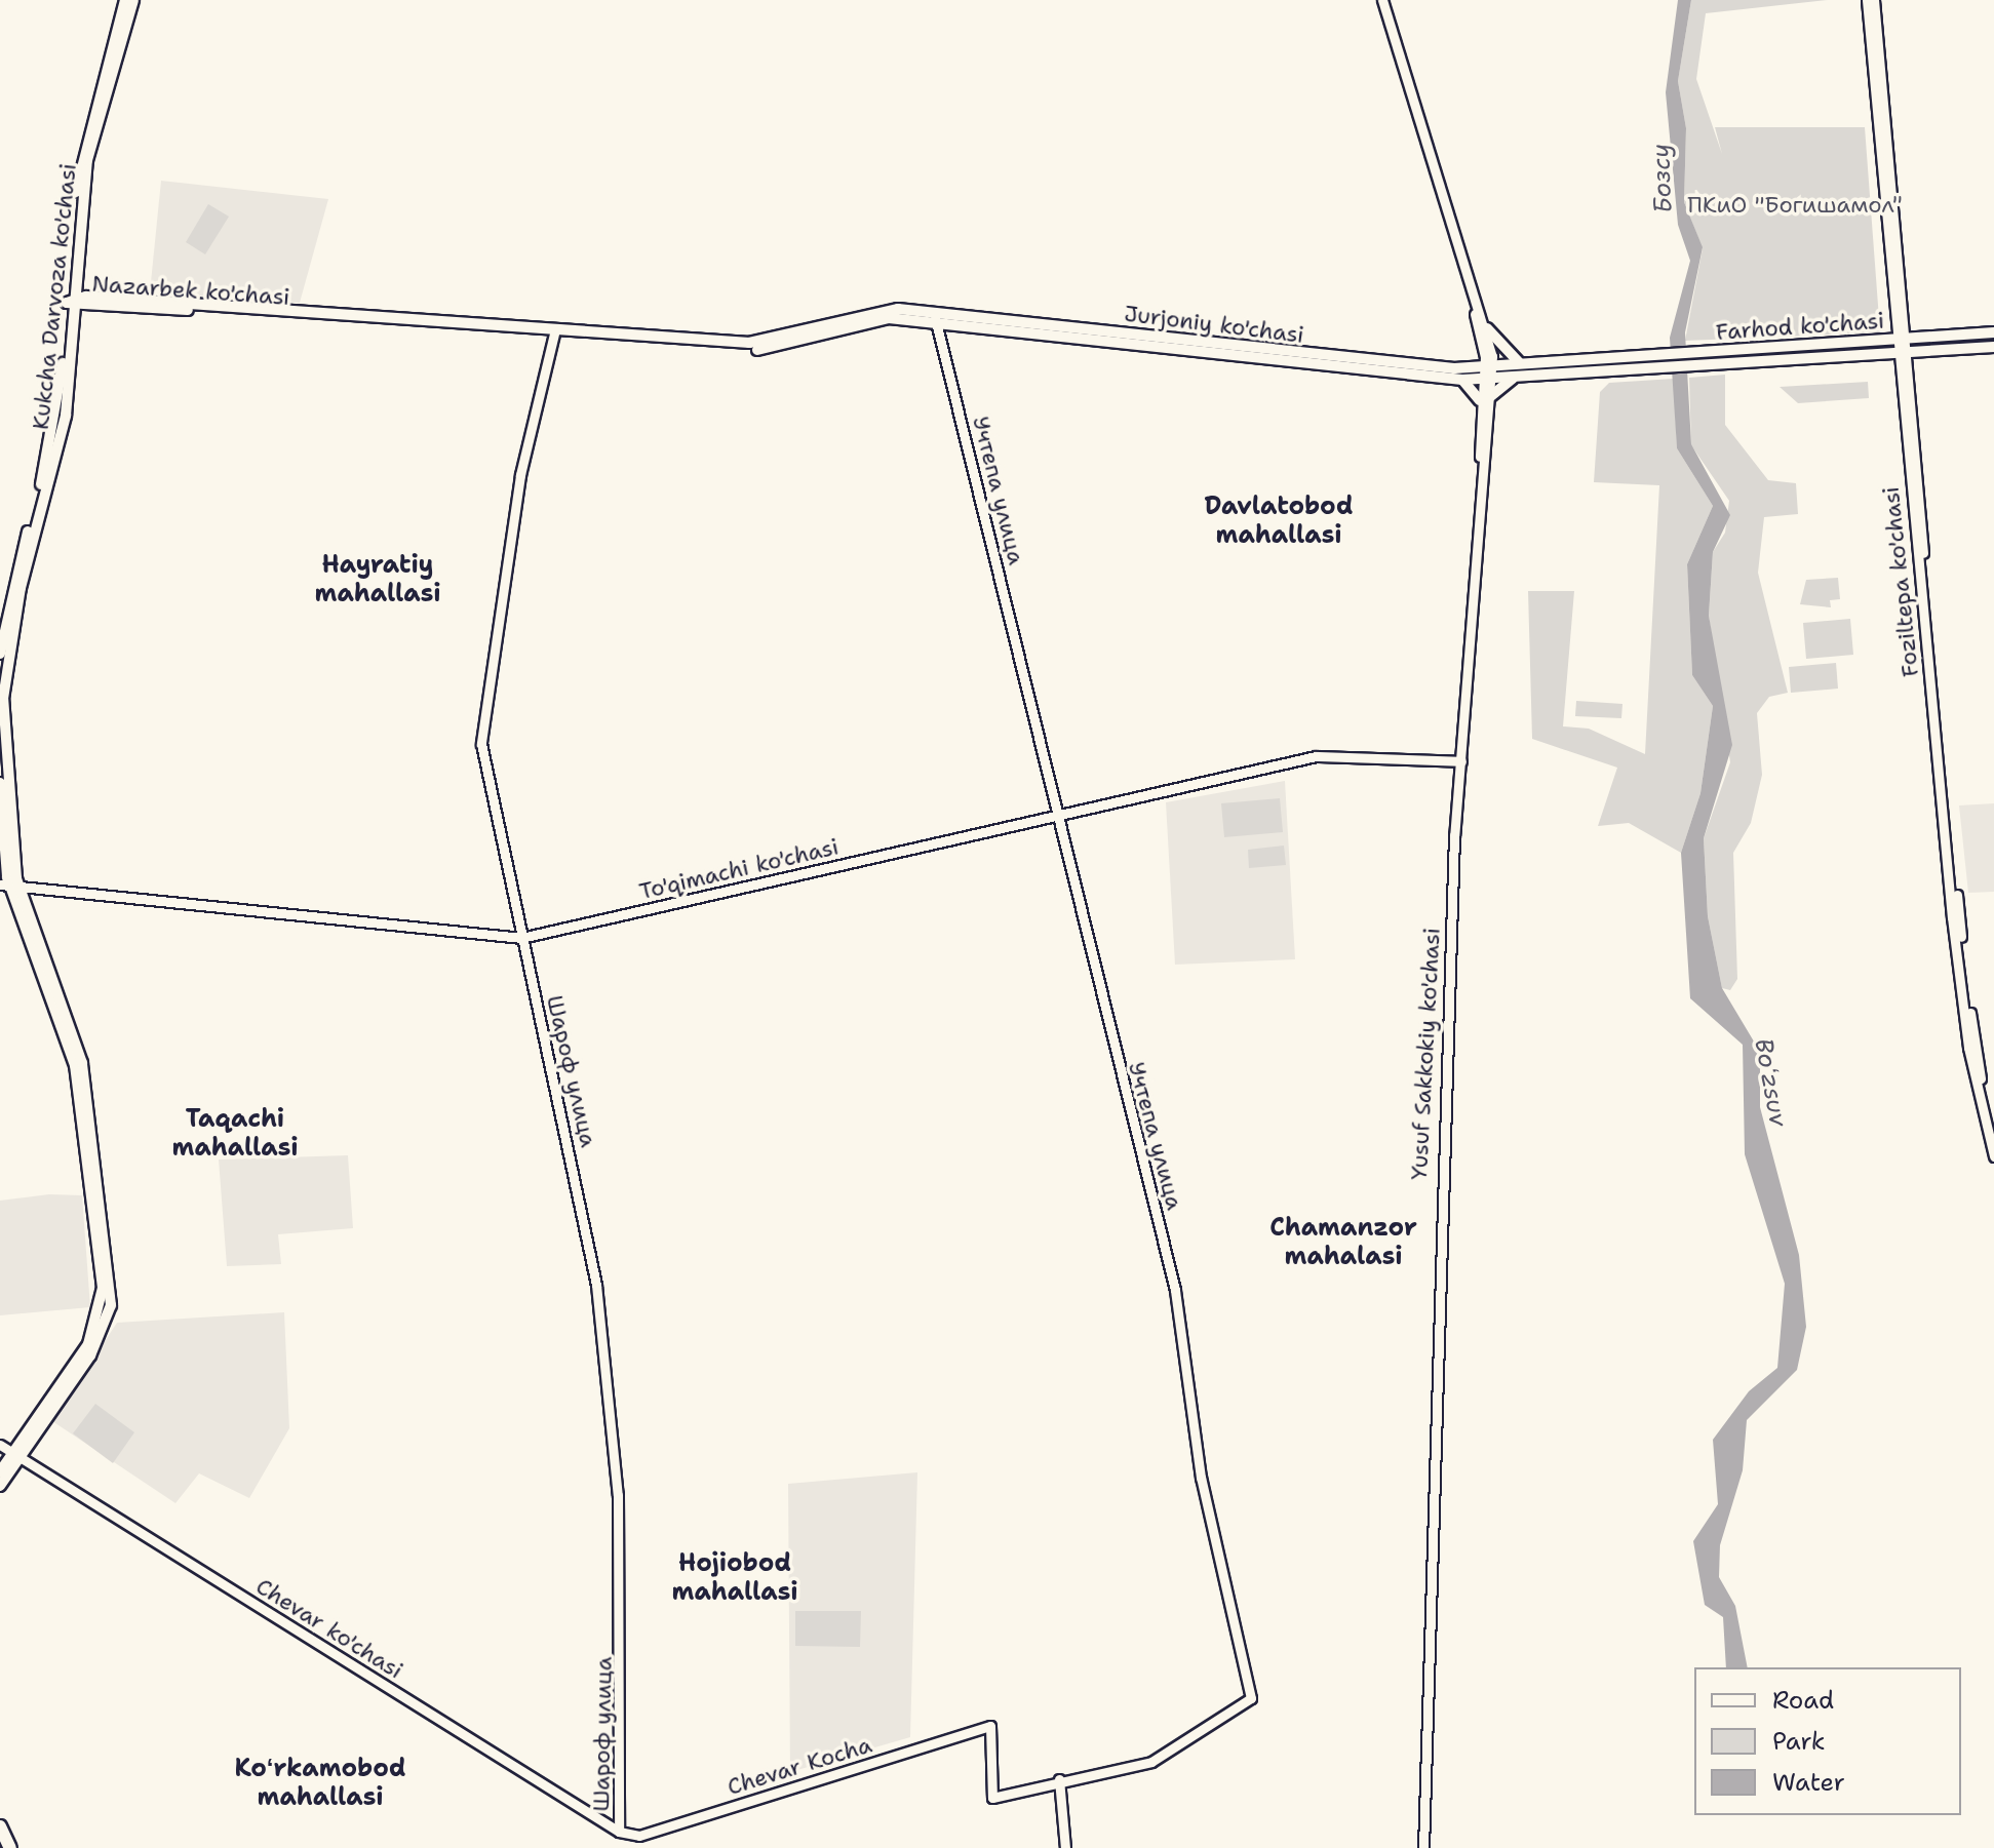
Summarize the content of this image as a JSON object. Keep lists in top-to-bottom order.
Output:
{
  "streets": {
    "main road": [
      "Nazarbek ko'chasi",
      "Kukcha Darvoza ko'chasi",
      "Jurjoniy ko'chasi",
      "Farhod ko'chasi",
      "Учтепа улица",
      "Foziltepa ko'chasi",
      "To'qimachi ko'chasi",
      "Yusuf Sakkokiy ko'chasi",
      "Шароф улица",
      "Chevar ko'chasi",
      "Chevar Kocha"
    ]
  },
  "crossings": [
    ["Nazarbek ko'chasi", "Kukcha Darvoza ko'chasi"],
    ["Nazarbek ko'chasi", "Jurjoniy ko'chasi"],
    ["Nazarbek ko'chasi", "Шароф улица"],
    ["Kukcha Darvoza ko'chasi", "To'qimachi ko'chasi"],
    ["Kukcha Darvoza ko'chasi", "Chevar ko'chasi"],
    ["Jurjoniy ko'chasi", "Farhod ko'chasi"],
    ["Jurjoniy ko'chasi", "Учтепа улица"],
    ["Jurjoniy ko'chasi", "Yusuf Sakkokiy ko'chasi"],
    ["Farhod ko'chasi", "Foziltepa ko'chasi"],
    ["Farhod ko'chasi", "Yusuf Sakkokiy ko'chasi"],
    ["Учтепа улица", "To'qimachi ko'chasi"],
    ["Учтепа улица", "Chevar Kocha"],
    ["To'qimachi ko'chasi", "Yusuf Sakkokiy ko'chasi"],
    ["To'qimachi ko'chasi", "Шароф улица"],
    ["Шароф улица", "Chevar ko'chasi"],
    ["Шароф улица", "Chevar Kocha"],
    ["Chevar ko'chasi", "Chevar Kocha"]
  ],
  "districts": [
    "Davlatobod mahallasi",
    "Hayratiy mahallasi",
    "Taqachi mahallasi",
    "Chamanzor mahalasi",
    "Hojiobod mahallasi",
    "Koʻrkamobod mahallasi"
  ],
  "water": ["Бозсу", "Boʻzsuv"],
  "parks": ["ПКиО \"Богишамол\""],
  "legend": ["Road", "Park", "Water"]
}
